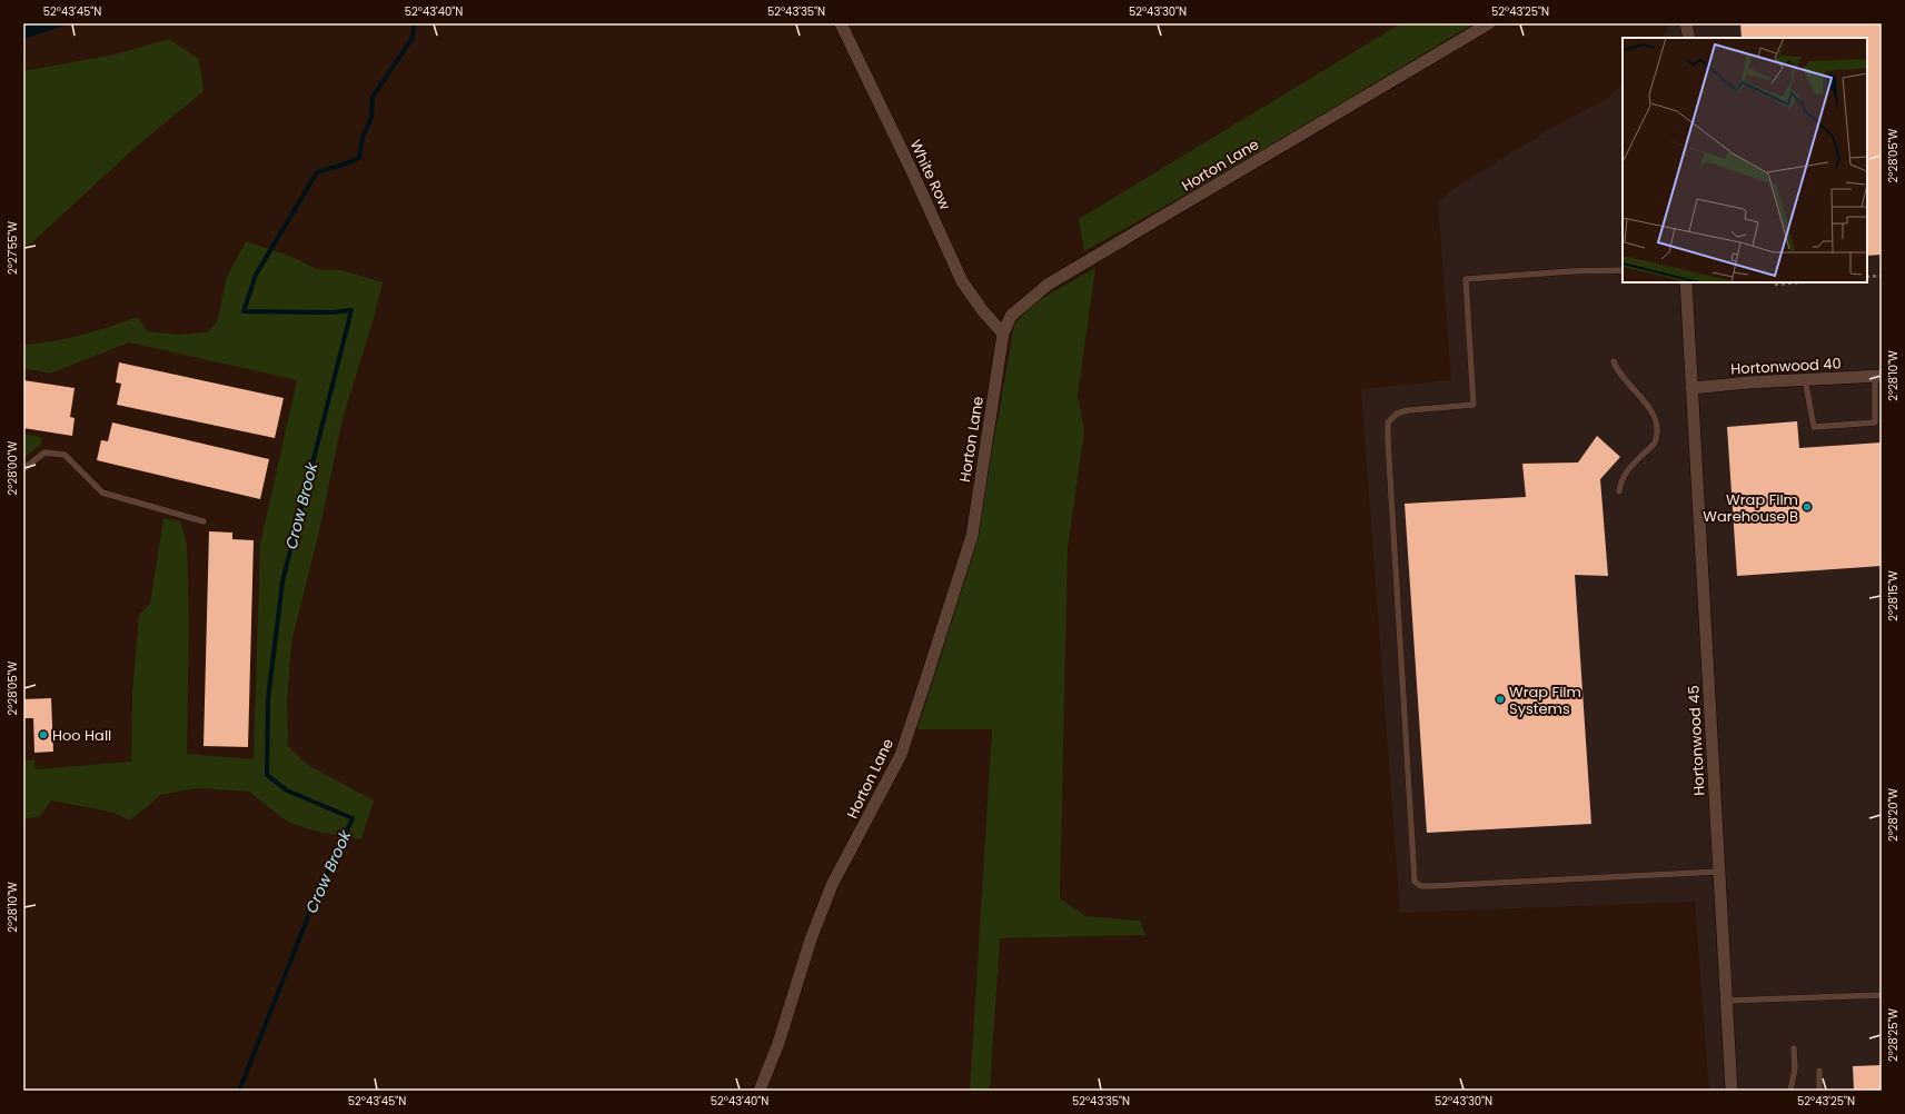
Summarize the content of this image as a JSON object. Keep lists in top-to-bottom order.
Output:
{
  "streets": {
    "street": [
      "Horton Lane",
      "White Row",
      "Hortonwood 40",
      "Hortonwood 45"
    ]
  },
  "crossings": [
    ["Horton Lane", "White Row"],
    ["Hortonwood 40", "Hortonwood 45"]
  ],
  "water": ["Crow Brook"],
  "places": ["Wrap Film Warehouse B", "Wrap Film Systems", "Hoo Hall"],
  "coordinates": [
    "52°43'45\"N",
    "52°43'40\"N",
    "52°43'35\"N",
    "52°43'30\"N",
    "52°43'25\"N",
    "2°28'05\"W",
    "2°27'55\"W",
    "2°28'10\"W",
    "2°28'00\"W",
    "2°28'15\"W",
    "2°28'20\"W",
    "2°28'25\"W"
  ]
}
